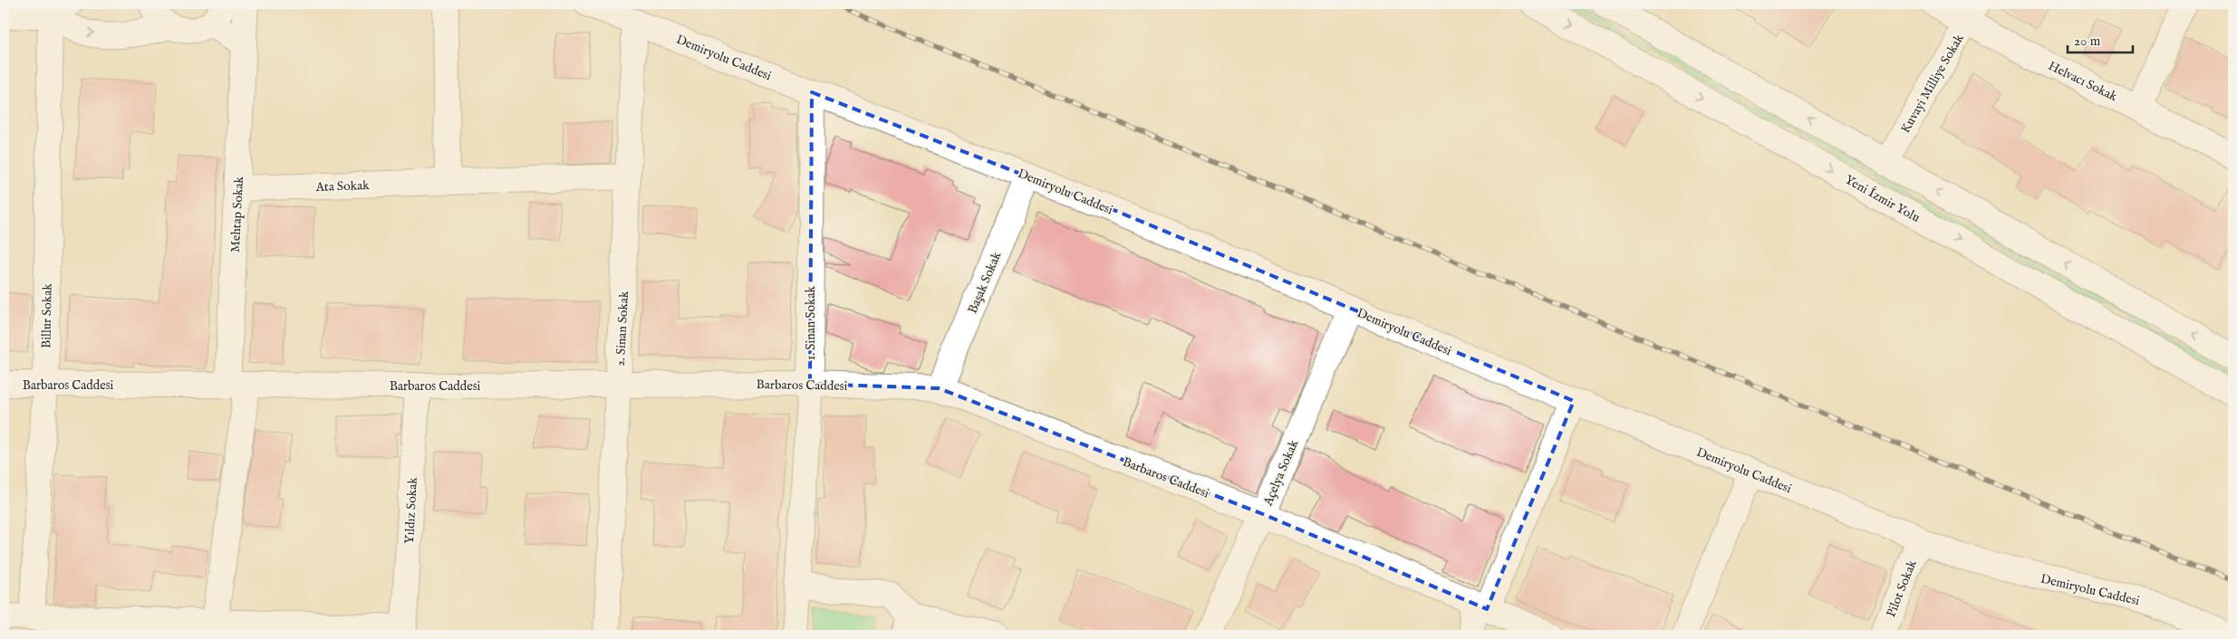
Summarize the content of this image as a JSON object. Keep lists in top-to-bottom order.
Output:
{
  "streets": {
    "main road": [
      "Demiryolu Caddesi",
      "Helvacı Sokak",
      "Kuvayi Milliye Sokak",
      "Ata Sokak",
      "Yeni İzmir Yolu",
      "Mehtap Sokak",
      "Başak Sokak",
      "Billur Sokak",
      "1. Sinan Sokak",
      "2. Sinan Sokak",
      "Barbaros Caddesi",
      "Açelya Sokak",
      "Yıldız Sokak",
      "Pilot Sokak"
    ]
  },
  "crossings": [
    ["Demiryolu Caddesi", "Başak Sokak"],
    ["Demiryolu Caddesi", "1. Sinan Sokak"],
    ["Demiryolu Caddesi", "2. Sinan Sokak"],
    ["Demiryolu Caddesi", "Açelya Sokak"],
    ["Demiryolu Caddesi", "Pilot Sokak"],
    ["Helvacı Sokak", "Kuvayi Milliye Sokak"],
    ["Ata Sokak", "Mehtap Sokak"],
    ["Ata Sokak", "2. Sinan Sokak"],
    ["Mehtap Sokak", "Barbaros Caddesi"],
    ["Başak Sokak", "Barbaros Caddesi"],
    ["Billur Sokak", "Barbaros Caddesi"],
    ["1. Sinan Sokak", "Barbaros Caddesi"],
    ["2. Sinan Sokak", "Barbaros Caddesi"],
    ["Barbaros Caddesi", "Açelya Sokak"],
    ["Barbaros Caddesi", "Yıldız Sokak"]
  ],
  "scale_bar": "20 m"
}
